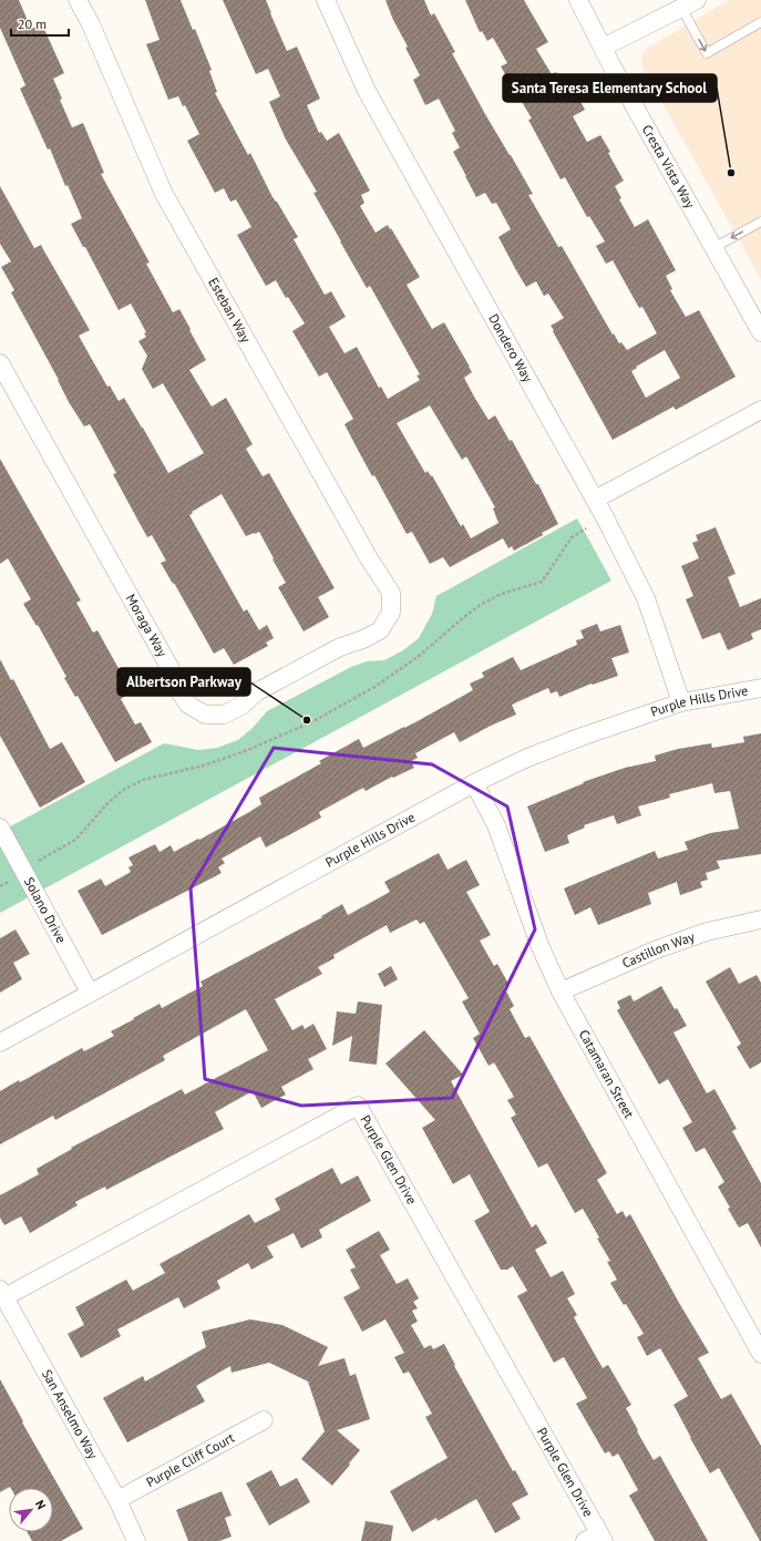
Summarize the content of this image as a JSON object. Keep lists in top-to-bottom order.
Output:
{
  "streets": {
    "street": [
      "Cresta Vista Way",
      "Esteban Way",
      "Dondero Way",
      "Moraga Way",
      "Purple Hills Drive",
      "Solano Drive",
      "Castillon Way",
      "Catamaran Street",
      "Purple Glen Drive",
      "San Anselmo Way",
      "Purple Cliff Court"
    ]
  },
  "crossings": [
    ["Esteban Way", "Moraga Way"],
    ["Dondero Way", "Purple Hills Drive"],
    ["Purple Hills Drive", "Solano Drive"],
    ["Purple Hills Drive", "Catamaran Street"],
    ["Castillon Way", "Catamaran Street"],
    ["Purple Glen Drive", "San Anselmo Way"],
    ["San Anselmo Way", "Purple Cliff Court"]
  ],
  "places": ["Santa Teresa Elementary School", "Albertson Parkway"],
  "scale_bar": "20 m",
  "north": "top right"
}
